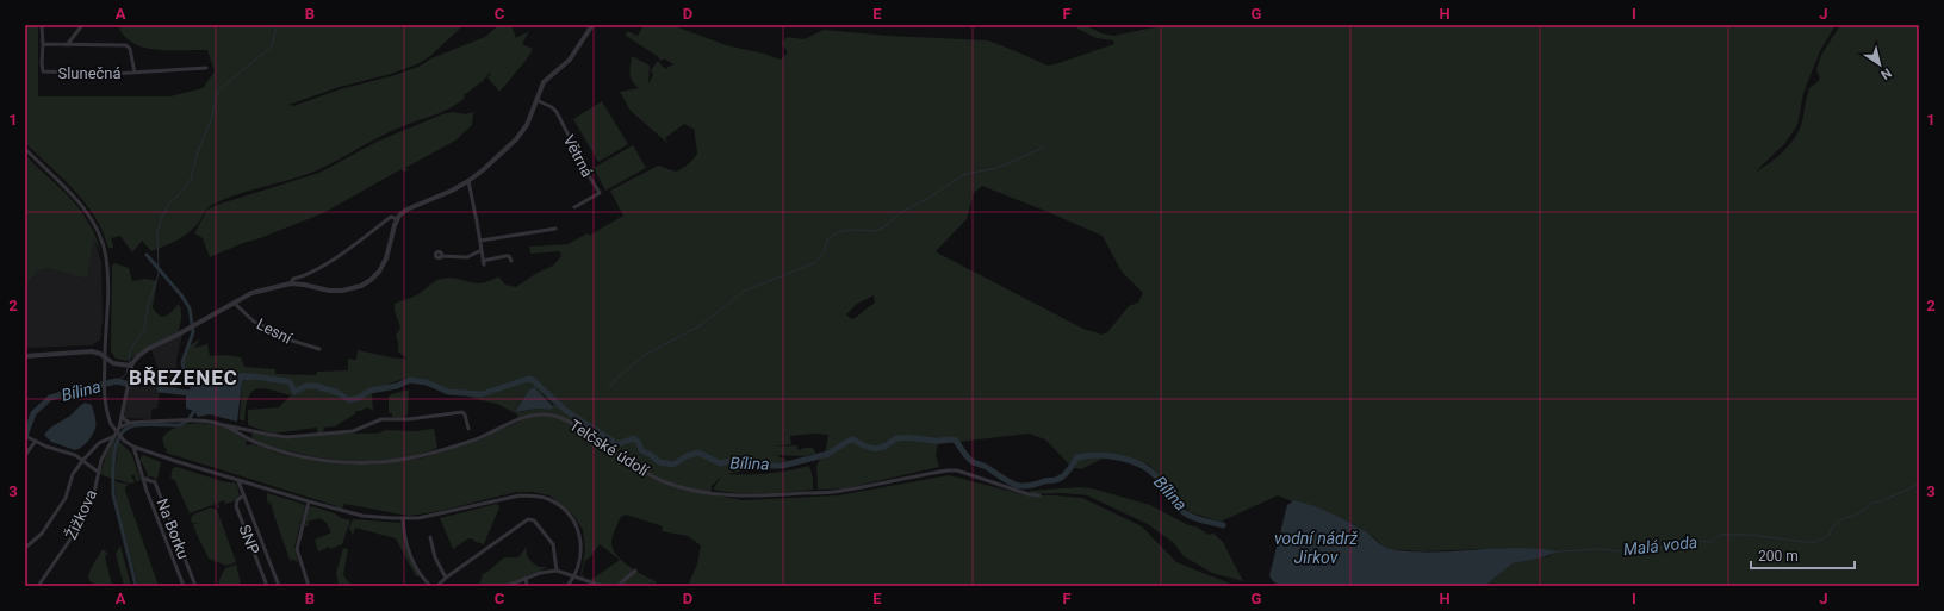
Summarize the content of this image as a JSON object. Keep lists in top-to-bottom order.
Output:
{
  "streets": {
    "street": [
      "Slunečná",
      "Větrná",
      "Lesní",
      "Telčské údolí",
      "Žižkova",
      "Na Borku",
      "SNP"
    ]
  },
  "districts": ["BŘEZENEC"],
  "water": ["Bílina", "vodní nádrž Jirkov", "Malá voda"],
  "scale_bar": "200 m",
  "north": "bottom right",
  "grid": {
    "columns": [
      "A",
      "B",
      "C",
      "D",
      "E",
      "F",
      "G",
      "H",
      "I",
      "J"
    ],
    "rows": ["1", "2", "3"]
  }
}
